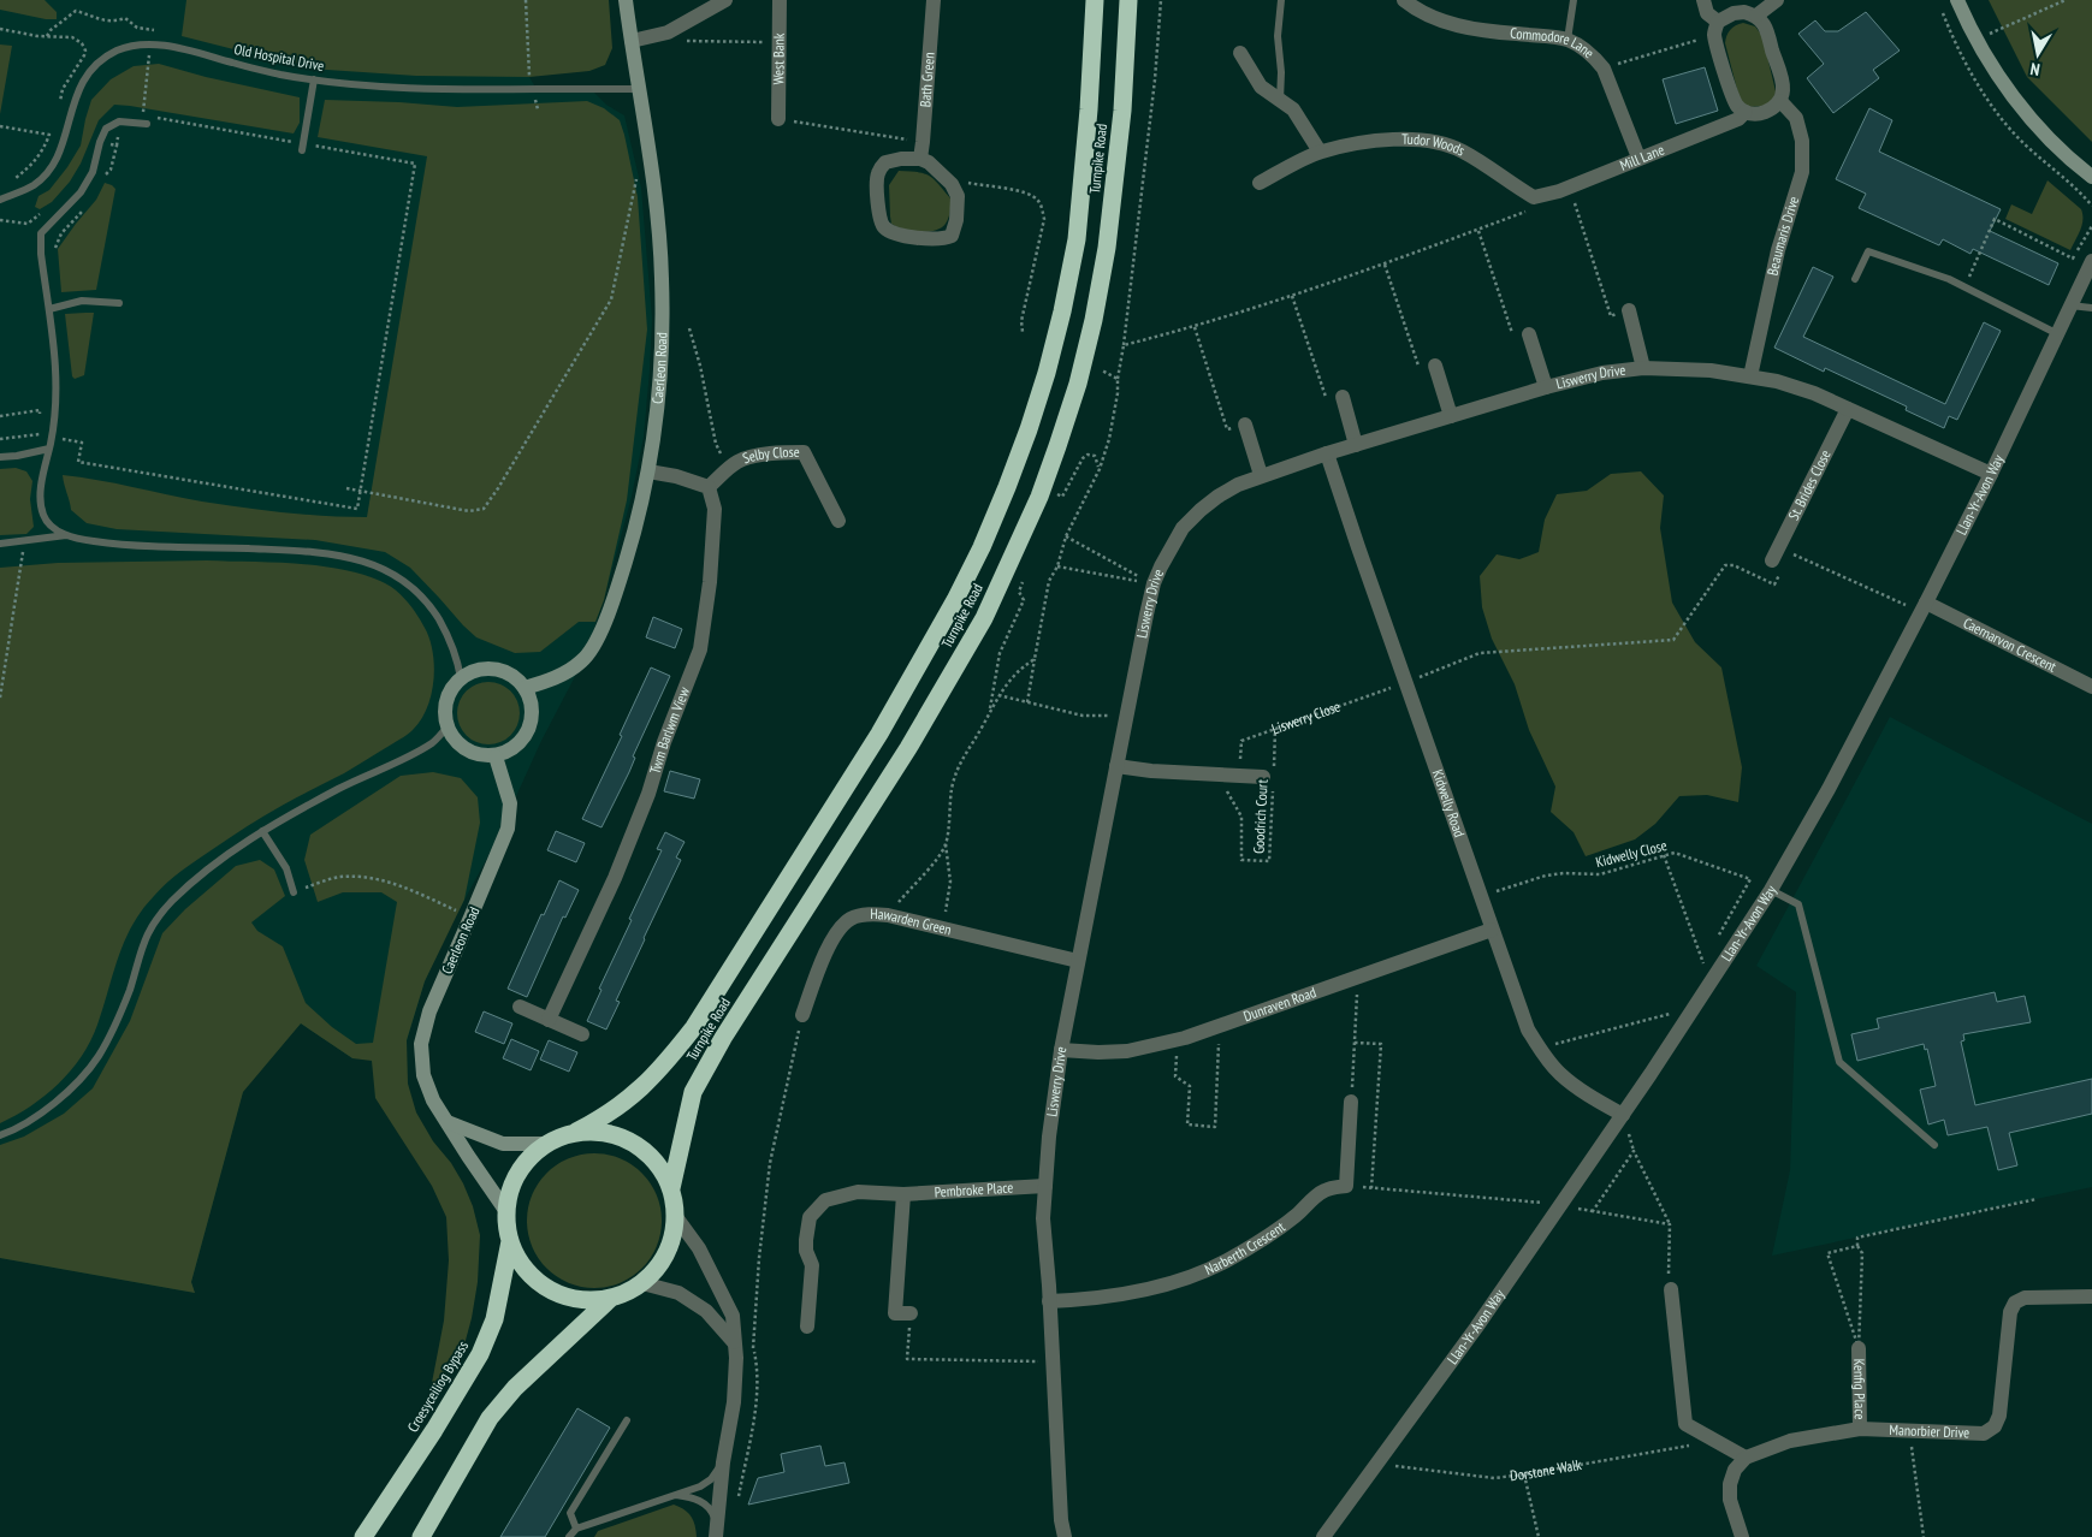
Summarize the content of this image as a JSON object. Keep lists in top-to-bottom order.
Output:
{
  "streets": {
    "highway": ["Turnpike Road", "Croesyceiliog Bypass"],
    "main road": ["Caerleon Road"],
    "street": [
      "Commodore Lane",
      "West Bank",
      "Bath Green",
      "Tudor Woods",
      "Mill Lane",
      "Beaumaris Drive",
      "Liswerry Drive",
      "Selby Close",
      "St. Brides Close",
      "Llan-Yr-Avon Way",
      "Caernarvon Crescent",
      "Twm Barlwm View",
      "Kidwelly Road",
      "Hawarden Green",
      "Dunraven Road",
      "Pembroke Place",
      "Narberth Crescent",
      "Kenfig Place",
      "Manorbier Drive"
    ],
    "lane": ["Old Hospital Drive"],
    "path": [
      "Liswerry Close",
      "Goodrich Court",
      "Kidwelly Close",
      "Dorstone Walk"
    ]
  },
  "crossings": [
    ["Commodore Lane", "Mill Lane"],
    ["Old Hospital Drive", "Caerleon Road"],
    ["Tudor Woods", "Mill Lane"],
    ["Mill Lane", "Beaumaris Drive"],
    ["Turnpike Road", "Caerleon Road"],
    ["Turnpike Road", "Croesyceiliog Bypass"],
    ["Beaumaris Drive", "Liswerry Drive"],
    ["Caerleon Road", "Croesyceiliog Bypass"],
    ["Liswerry Drive", "St. Brides Close"],
    ["Liswerry Drive", "Llan-Yr-Avon Way"],
    ["Liswerry Drive", "Kidwelly Road"],
    ["Liswerry Drive", "Hawarden Green"],
    ["Liswerry Drive", "Dunraven Road"],
    ["Liswerry Drive", "Pembroke Place"],
    ["Liswerry Drive", "Narberth Crescent"],
    ["Selby Close", "Twm Barlwm View"],
    ["St. Brides Close", "Liswerry Close"],
    ["Llan-Yr-Avon Way", "Caernarvon Crescent"],
    ["Llan-Yr-Avon Way", "Kidwelly Road"],
    ["Llan-Yr-Avon Way", "Dorstone Walk"],
    ["Liswerry Close", "Kidwelly Road"],
    ["Liswerry Close", "Goodrich Court"],
    ["Kidwelly Road", "Kidwelly Close"],
    ["Kidwelly Road", "Dunraven Road"],
    ["Kenfig Place", "Manorbier Drive"]
  ],
  "north": "bottom"
}
